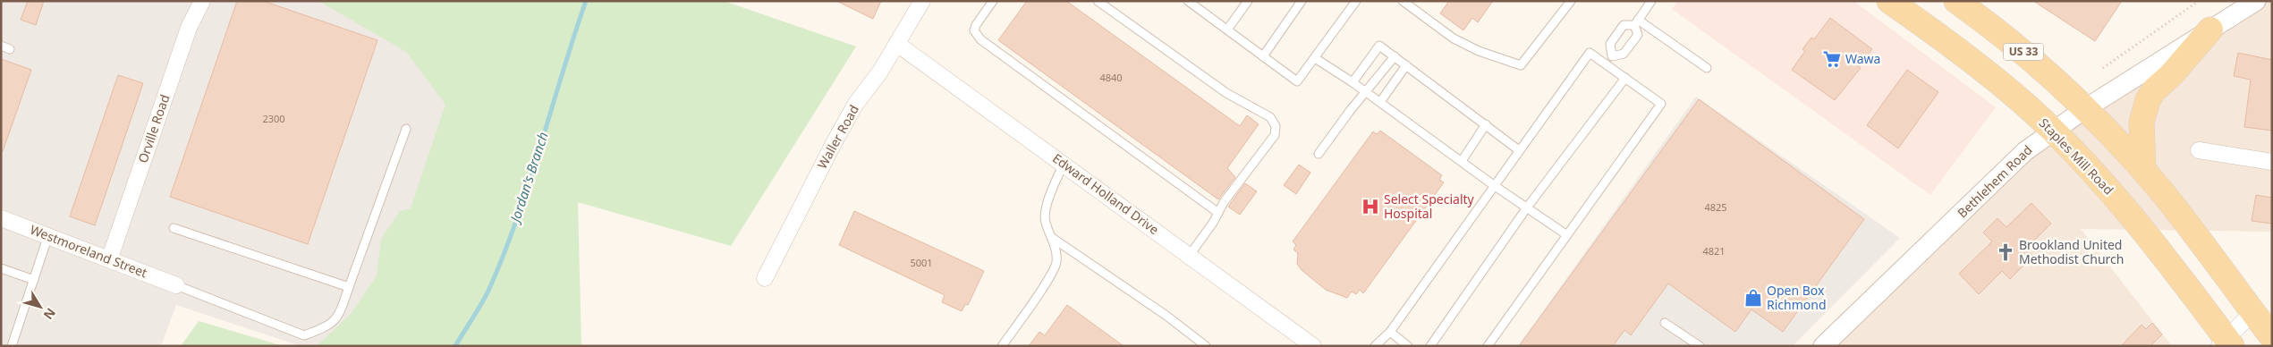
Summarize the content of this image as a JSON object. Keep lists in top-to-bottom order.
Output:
{
  "streets": {
    "main road": ["US 33", "Staples Mill Road"],
    "street": [
      "Orville Road",
      "Waller Road",
      "Bethlehem Road",
      "Edward Holland Drive",
      "Westmoreland Street"
    ]
  },
  "crossings": [
    ["US 33", "Bethlehem Road"],
    ["Orville Road", "Westmoreland Street"],
    ["Waller Road", "Edward Holland Drive"],
    ["Staples Mill Road", "Bethlehem Road"]
  ],
  "water": ["Jordan's Branch"],
  "places": {
    "supermarket": ["Wawa"],
    "hospital": ["Select Specialty Hospital"],
    "church": ["Brookland United Methodist Church"],
    "shop": ["Open Box Richmond"]
  },
  "house_numbers": [
    "4840",
    "2300",
    "4825",
    "4821",
    "5001"
  ],
  "north": "bottom right"
}
